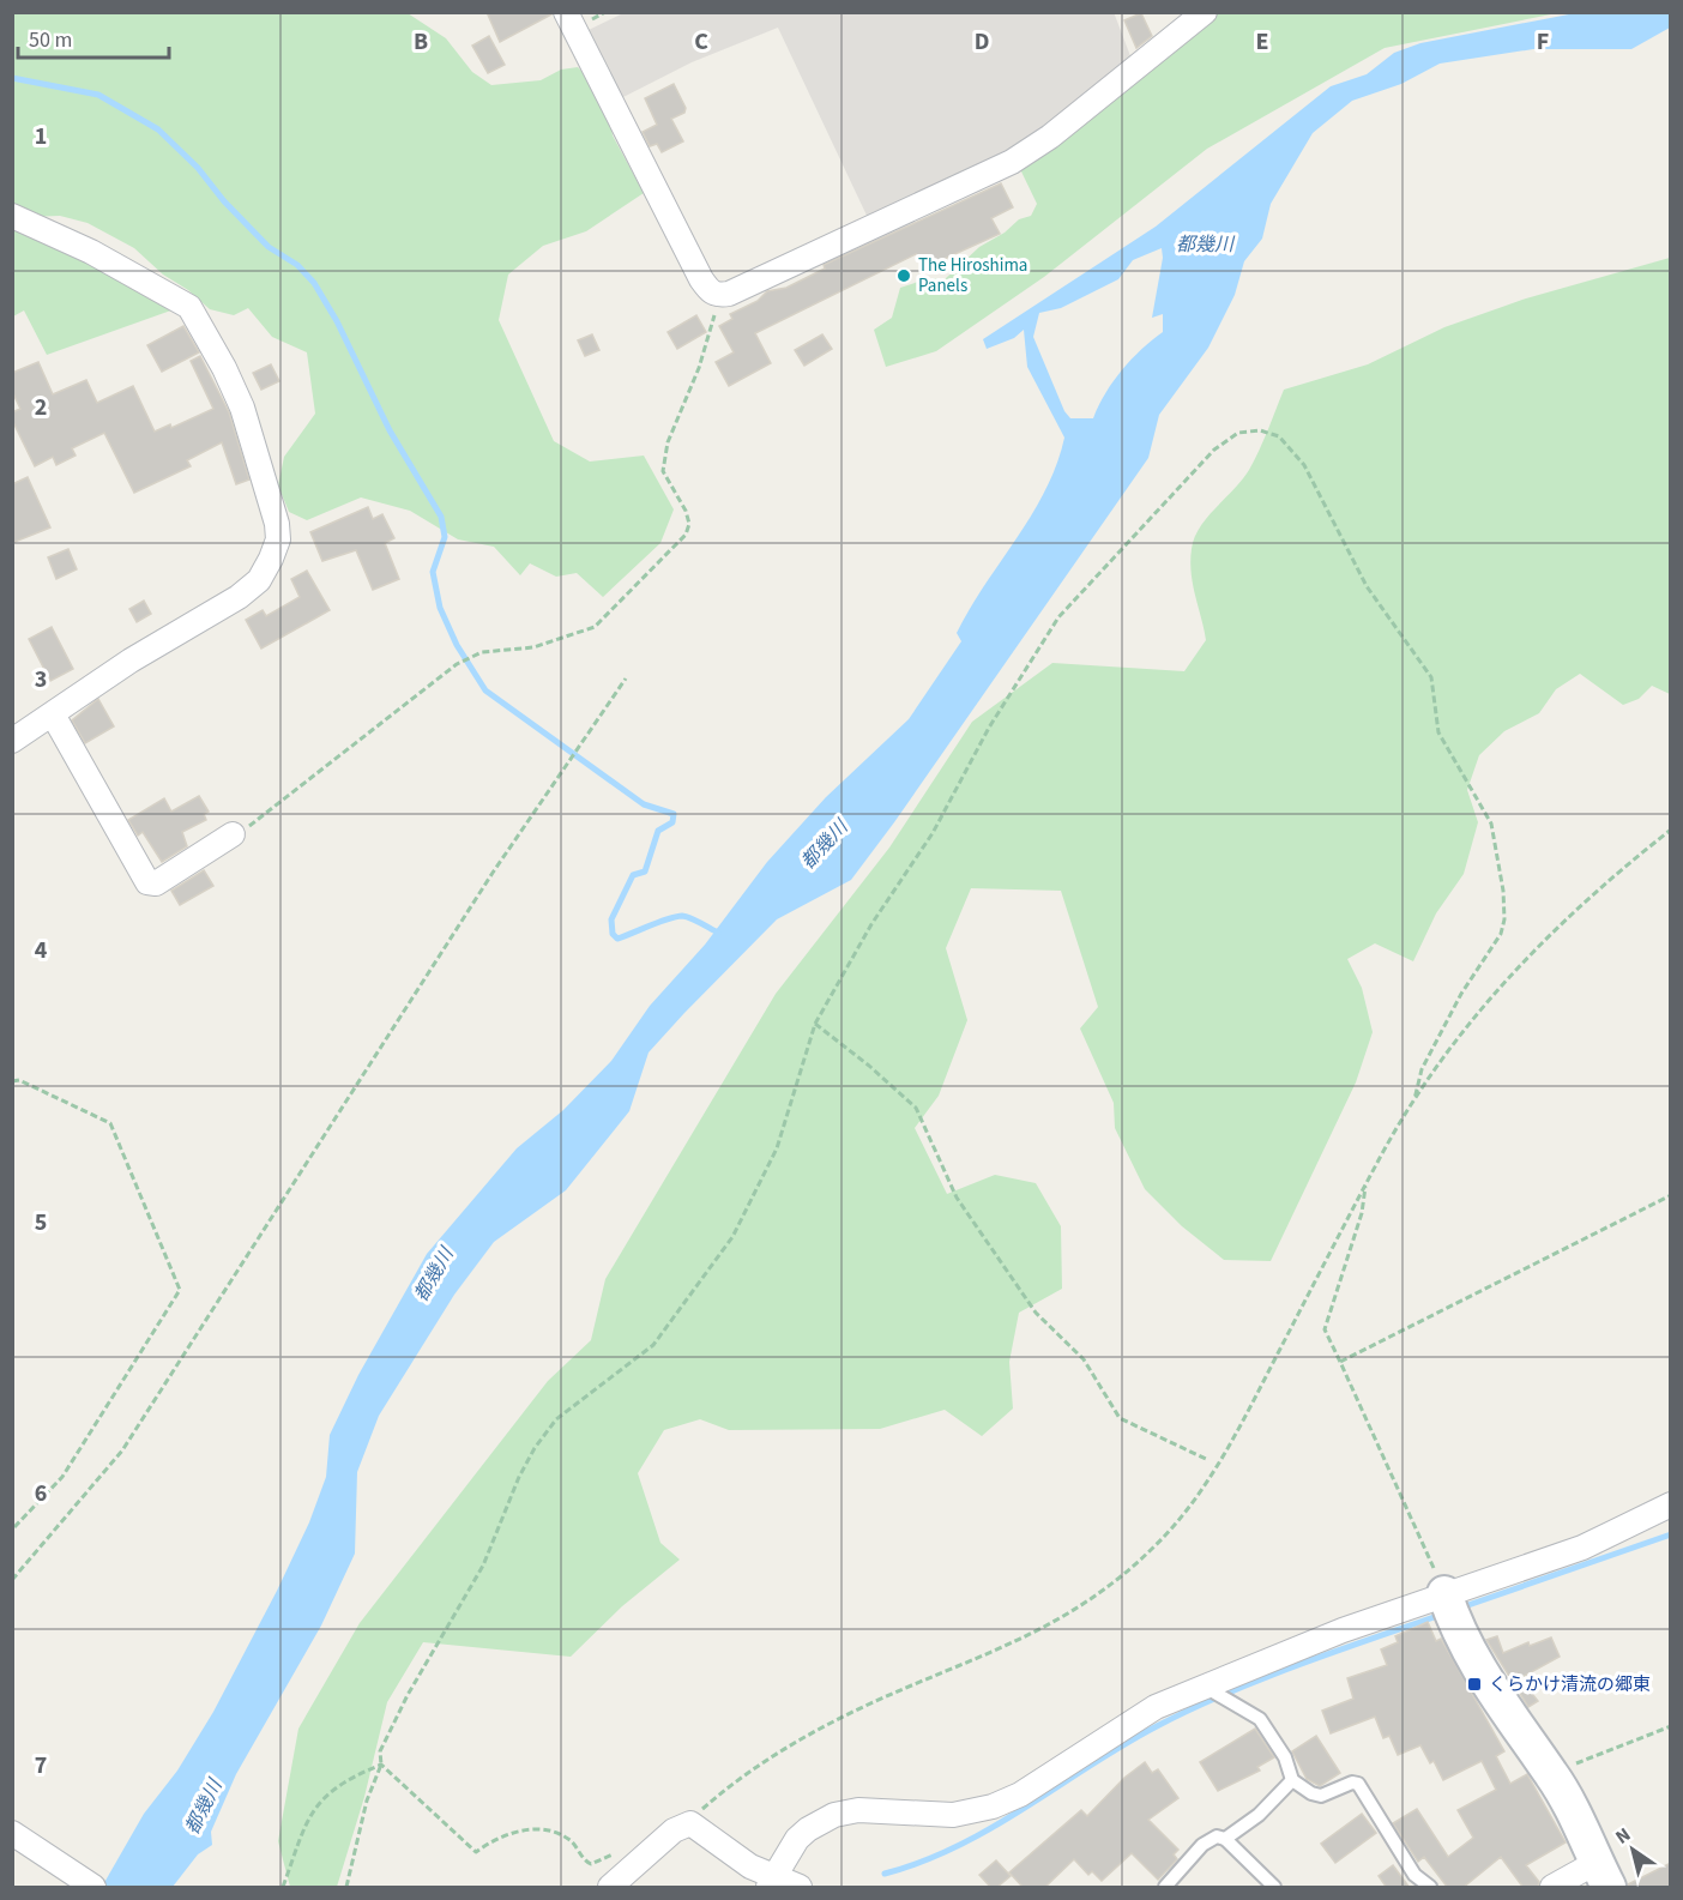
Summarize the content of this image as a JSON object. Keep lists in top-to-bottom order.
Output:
{
  "water": ["都幾川"],
  "places": {
    "other": ["The Hiroshima Panels"],
    "transit": ["くらかけ清流の郷東"]
  },
  "scale_bar": "50 m",
  "north": "top left",
  "grid": {
    "columns": [
      "B",
      "C",
      "D",
      "E",
      "F"
    ],
    "rows": [
      "1",
      "2",
      "3",
      "4",
      "5",
      "6",
      "7"
    ]
  }
}
